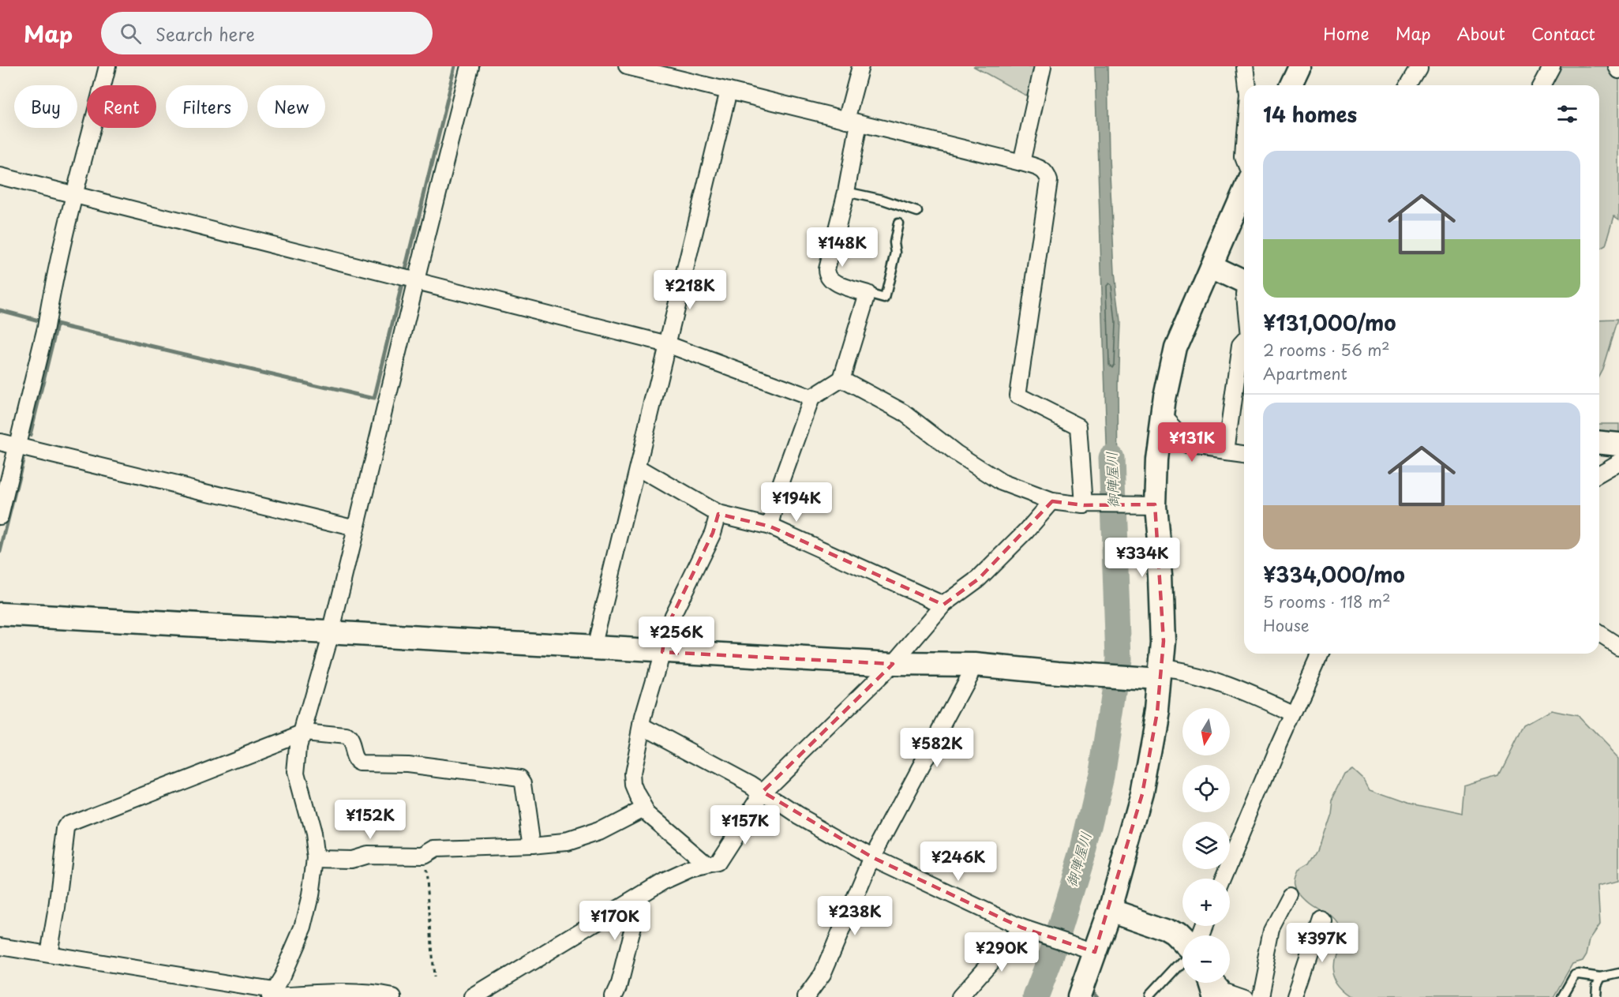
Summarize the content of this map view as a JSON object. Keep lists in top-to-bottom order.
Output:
{
  "water": ["御陣屋川"],
  "north": "bottom",
  "page": {
    "header": "Map",
    "search": "Search here",
    "nav": [
      "Home",
      "Map",
      "About",
      "Contact"
    ],
    "chip": [
      "Buy",
      "Rent",
      "Filters",
      "New"
    ],
    "heading": "14 homes",
    "list": [
      {
        "name": "¥131,000/mo",
        "note": "2 rooms · 56 m² · Apartment"
      },
      {
        "name": "¥334,000/mo",
        "note": "5 rooms · 118 m² · House"
      }
    ],
    "price": [
      "¥148K",
      "¥218K",
      "¥131K",
      "¥194K",
      "¥334K",
      "¥256K",
      "¥582K",
      "¥152K",
      "¥157K",
      "¥246K",
      "¥238K",
      "¥170K",
      "¥397K",
      "¥290K"
    ],
    "map_buttons": ["+", "−"]
  }
}
